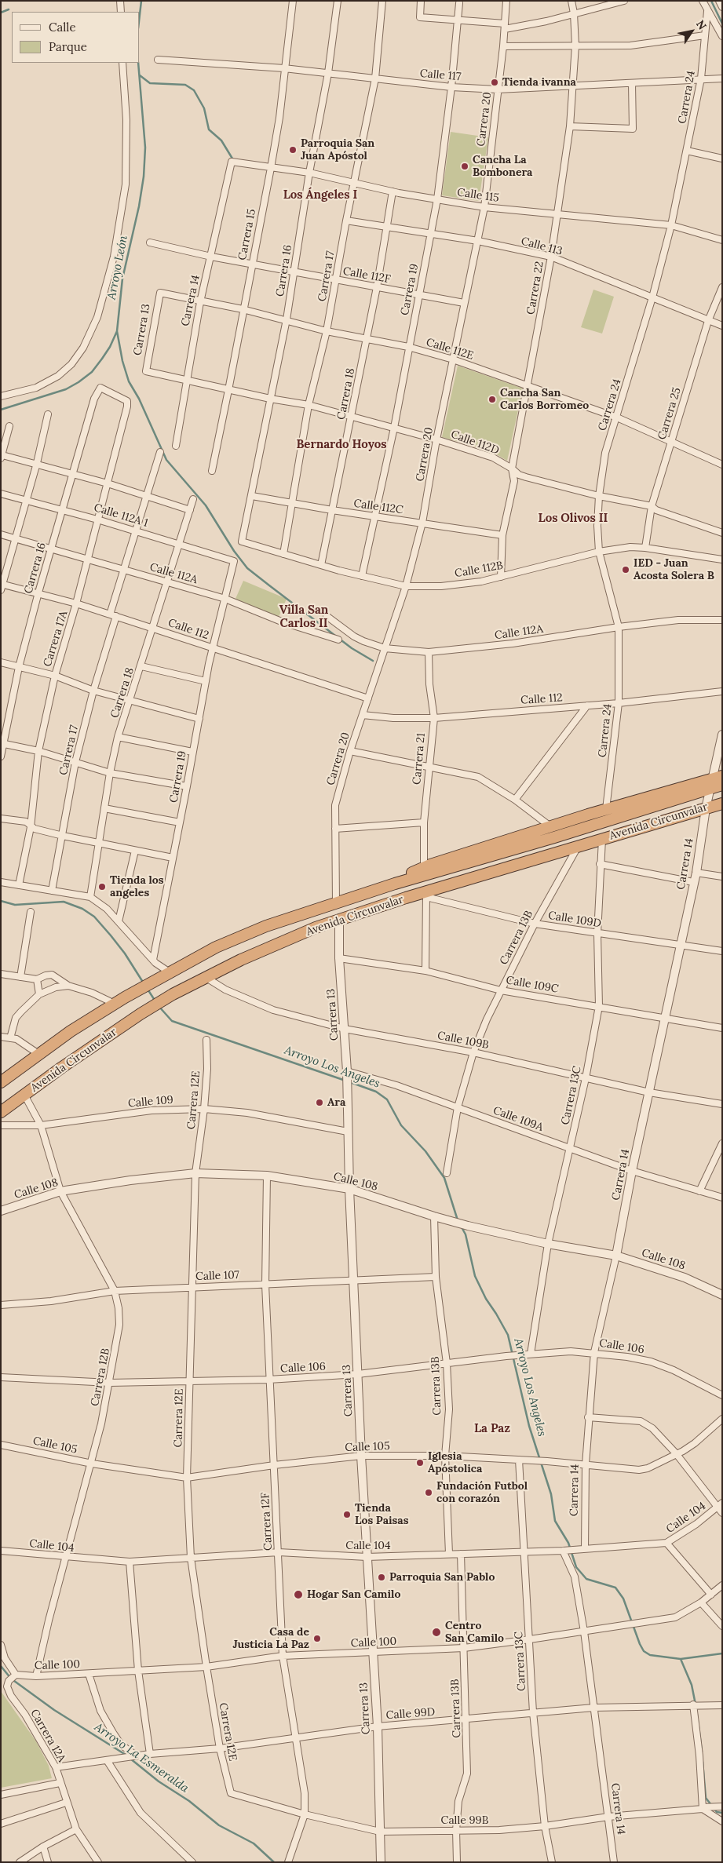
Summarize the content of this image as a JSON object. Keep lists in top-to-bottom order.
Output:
{
  "streets": {
    "highway": ["Avenida Circunvalar"],
    "street": [
      "Calle 117",
      "Carrera 24",
      "Carrera 20",
      "Calle 115",
      "Carrera 15",
      "Calle 113",
      "Carrera 16",
      "Calle 112F",
      "Carrera 17",
      "Carrera 22",
      "Carrera 19",
      "Carrera 14",
      "Carrera 13",
      "Calle 112E",
      "Carrera 18",
      "Carrera 25",
      "Calle 112D",
      "Calle 112C",
      "Calle 112A 1",
      "Calle 112B",
      "Calle 112A",
      "Calle 112",
      "Carrera 17A",
      "Carrera 21",
      "Calle 109D",
      "Carrera 13B",
      "Calle 109C",
      "Calle 109B",
      "Carrera 13C",
      "Carrera 12E",
      "Calle 109",
      "Calle 109A",
      "Calle 108",
      "Calle 107",
      "Calle 106",
      "Carrera 12B",
      "Calle 105",
      "Calle 104",
      "Carrera 12F",
      "Calle 100",
      "Calle 99D",
      "Carrera 12A",
      "Calle 99B"
    ]
  },
  "crossings": [
    ["Calle 117", "Carrera 24"],
    ["Calle 117", "Carrera 20"],
    ["Calle 117", "Carrera 15"],
    ["Calle 117", "Carrera 16"],
    ["Calle 117", "Carrera 17"],
    ["Calle 117", "Carrera 22"],
    ["Calle 117", "Carrera 19"],
    ["Carrera 24", "Calle 115"],
    ["Carrera 24", "Calle 113"],
    ["Carrera 24", "Calle 112E"],
    ["Carrera 24", "Calle 112D"],
    ["Carrera 24", "Calle 112B"],
    ["Carrera 24", "Calle 112A"],
    ["Carrera 24", "Calle 112"],
    ["Carrera 20", "Calle 115"],
    ["Carrera 20", "Calle 113"],
    ["Carrera 20", "Calle 112F"],
    ["Carrera 20", "Calle 112E"],
    ["Carrera 20", "Calle 112D"],
    ["Carrera 20", "Calle 112C"],
    ["Carrera 20", "Calle 112B"],
    ["Carrera 20", "Calle 112A"],
    ["Carrera 20", "Calle 112"],
    ["Carrera 20", "Avenida Circunvalar"],
    ["Calle 115", "Carrera 15"],
    ["Calle 115", "Carrera 16"],
    ["Calle 115", "Carrera 17"],
    ["Calle 115", "Carrera 22"],
    ["Calle 115", "Carrera 19"],
    ["Calle 115", "Carrera 14"],
    ["Calle 115", "Carrera 18"],
    ["Carrera 15", "Calle 112F"],
    ["Carrera 15", "Calle 112E"],
    ["Carrera 15", "Calle 112D"],
    ["Calle 113", "Carrera 17"],
    ["Calle 113", "Carrera 22"],
    ["Calle 113", "Carrera 19"],
    ["Calle 113", "Carrera 18"],
    ["Calle 113", "Carrera 25"],
    ["Carrera 16", "Calle 112F"],
    ["Carrera 16", "Calle 112E"],
    ["Carrera 16", "Calle 112D"],
    ["Carrera 16", "Calle 112C"],
    ["Carrera 16", "Calle 112A 1"],
    ["Carrera 16", "Calle 112B"],
    ["Carrera 16", "Calle 112A"],
    ["Carrera 16", "Calle 112"],
    ["Carrera 16", "Carrera 17A"],
    ["Calle 112F", "Carrera 17"],
    ["Calle 112F", "Carrera 19"],
    ["Calle 112F", "Carrera 14"],
    ["Calle 112F", "Carrera 18"],
    ["Carrera 17", "Calle 112E"],
    ["Carrera 17", "Calle 112D"],
    ["Carrera 17", "Calle 112C"],
    ["Carrera 17", "Calle 112A 1"],
    ["Carrera 17", "Calle 112B"],
    ["Carrera 17", "Calle 112A"],
    ["Carrera 17", "Calle 112"],
    ["Carrera 22", "Calle 112E"],
    ["Carrera 22", "Calle 112D"],
    ["Carrera 22", "Calle 112C"],
    ["Carrera 22", "Calle 112B"],
    ["Carrera 19", "Calle 112E"],
    ["Carrera 19", "Calle 112D"],
    ["Carrera 19", "Calle 112C"],
    ["Carrera 19", "Calle 112A 1"],
    ["Carrera 19", "Calle 112B"],
    ["Carrera 19", "Calle 112A"],
    ["Carrera 19", "Calle 112"],
    ["Carrera 14", "Calle 112E"],
    ["Carrera 14", "Calle 112D"],
    ["Carrera 14", "Avenida Circunvalar"],
    ["Carrera 14", "Calle 109D"],
    ["Carrera 14", "Calle 109C"],
    ["Carrera 14", "Calle 109B"],
    ["Carrera 14", "Calle 109A"],
    ["Carrera 14", "Calle 108"],
    ["Carrera 14", "Calle 106"],
    ["Carrera 14", "Calle 105"],
    ["Carrera 14", "Calle 104"],
    ["Carrera 14", "Calle 100"],
    ["Carrera 14", "Calle 99D"],
    ["Carrera 14", "Calle 99B"],
    ["Carrera 13", "Calle 112E"],
    ["Carrera 13", "Calle 112D"],
    ["Carrera 13", "Avenida Circunvalar"],
    ["Carrera 13", "Calle 109C"],
    ["Carrera 13", "Calle 109B"],
    ["Carrera 13", "Calle 109"],
    ["Carrera 13", "Calle 109A"],
    ["Carrera 13", "Calle 108"],
    ["Carrera 13", "Calle 107"],
    ["Carrera 13", "Calle 106"],
    ["Carrera 13", "Calle 105"],
    ["Carrera 13", "Calle 104"],
    ["Carrera 13", "Calle 100"],
    ["Carrera 13", "Calle 99D"],
    ["Carrera 13", "Calle 99B"],
    ["Calle 112E", "Carrera 18"],
    ["Calle 112E", "Carrera 25"],
    ["Carrera 18", "Calle 112D"],
    ["Carrera 18", "Calle 112C"],
    ["Carrera 18", "Calle 112A 1"],
    ["Carrera 18", "Calle 112B"],
    ["Carrera 18", "Calle 112A"],
    ["Carrera 18", "Calle 112"],
    ["Carrera 25", "Calle 112D"],
    ["Carrera 25", "Calle 112B"],
    ["Calle 112A 1", "Calle 112A"],
    ["Calle 112A 1", "Carrera 17A"],
    ["Calle 112A", "Carrera 17A"],
    ["Calle 112A", "Carrera 21"],
    ["Calle 112", "Carrera 17A"],
    ["Calle 112", "Carrera 21"],
    ["Avenida Circunvalar", "Calle 109D"],
    ["Avenida Circunvalar", "Carrera 13B"],
    ["Avenida Circunvalar", "Calle 109B"],
    ["Avenida Circunvalar", "Carrera 13C"],
    ["Avenida Circunvalar", "Carrera 12B"],
    ["Calle 109D", "Carrera 13B"],
    ["Calle 109D", "Carrera 13C"],
    ["Carrera 13B", "Calle 109C"],
    ["Carrera 13B", "Calle 109B"],
    ["Carrera 13B", "Calle 109A"],
    ["Carrera 13B", "Calle 108"],
    ["Carrera 13B", "Calle 107"],
    ["Carrera 13B", "Calle 106"],
    ["Carrera 13B", "Calle 105"],
    ["Carrera 13B", "Calle 104"],
    ["Carrera 13B", "Calle 100"],
    ["Carrera 13B", "Calle 99D"],
    ["Carrera 13B", "Calle 99B"],
    ["Calle 109C", "Carrera 13C"],
    ["Calle 109B", "Carrera 13C"],
    ["Carrera 13C", "Calle 109A"],
    ["Carrera 13C", "Calle 108"],
    ["Carrera 13C", "Calle 106"],
    ["Carrera 13C", "Calle 105"],
    ["Carrera 13C", "Calle 104"],
    ["Carrera 13C", "Calle 100"],
    ["Carrera 13C", "Calle 99D"],
    ["Carrera 13C", "Calle 99B"],
    ["Carrera 12E", "Calle 109"],
    ["Carrera 12E", "Calle 108"],
    ["Carrera 12E", "Calle 107"],
    ["Carrera 12E", "Calle 106"],
    ["Carrera 12E", "Calle 105"],
    ["Carrera 12E", "Calle 104"],
    ["Carrera 12E", "Calle 100"],
    ["Carrera 12E", "Calle 99D"],
    ["Carrera 12E", "Calle 99B"],
    ["Calle 109", "Carrera 12B"],
    ["Calle 108", "Carrera 12B"],
    ["Calle 108", "Carrera 12F"],
    ["Calle 107", "Carrera 12B"],
    ["Calle 107", "Carrera 12F"],
    ["Calle 106", "Carrera 12B"],
    ["Calle 106", "Carrera 12F"],
    ["Carrera 12B", "Calle 105"],
    ["Carrera 12B", "Calle 104"],
    ["Carrera 12B", "Calle 100"],
    ["Calle 105", "Carrera 12F"],
    ["Calle 104", "Carrera 12F"],
    ["Carrera 12F", "Calle 100"],
    ["Carrera 12F", "Calle 99D"],
    ["Carrera 12F", "Calle 99B"],
    ["Calle 100", "Carrera 12A"],
    ["Calle 99D", "Carrera 12A"]
  ],
  "districts": [
    "Los Ángeles I",
    "Bernardo Hoyos",
    "Los Olivos II",
    "Villa San Carlos II",
    "La Paz"
  ],
  "water": ["Arroyo León", "Arroyo Los Angeles", "Arroyo La Esmeralda"],
  "places": [
    "Tienda ivanna",
    "Parroquia San Juan Apóstol",
    "Cancha La Bombonera",
    "Cancha San Carlos Borromeo",
    "IED - Juan Acosta Solera B",
    "Tienda los angeles",
    "Ara",
    "Iglesia Apóstolica",
    "Fundación Futbol con corazón",
    "Tienda Los Paisas",
    "Parroquia San Pablo",
    "Hogar San Camilo",
    "Centro San Camilo",
    "Casa de Justicia La Paz"
  ],
  "legend": ["Calle", "Parque"],
  "north": "top right"
}
